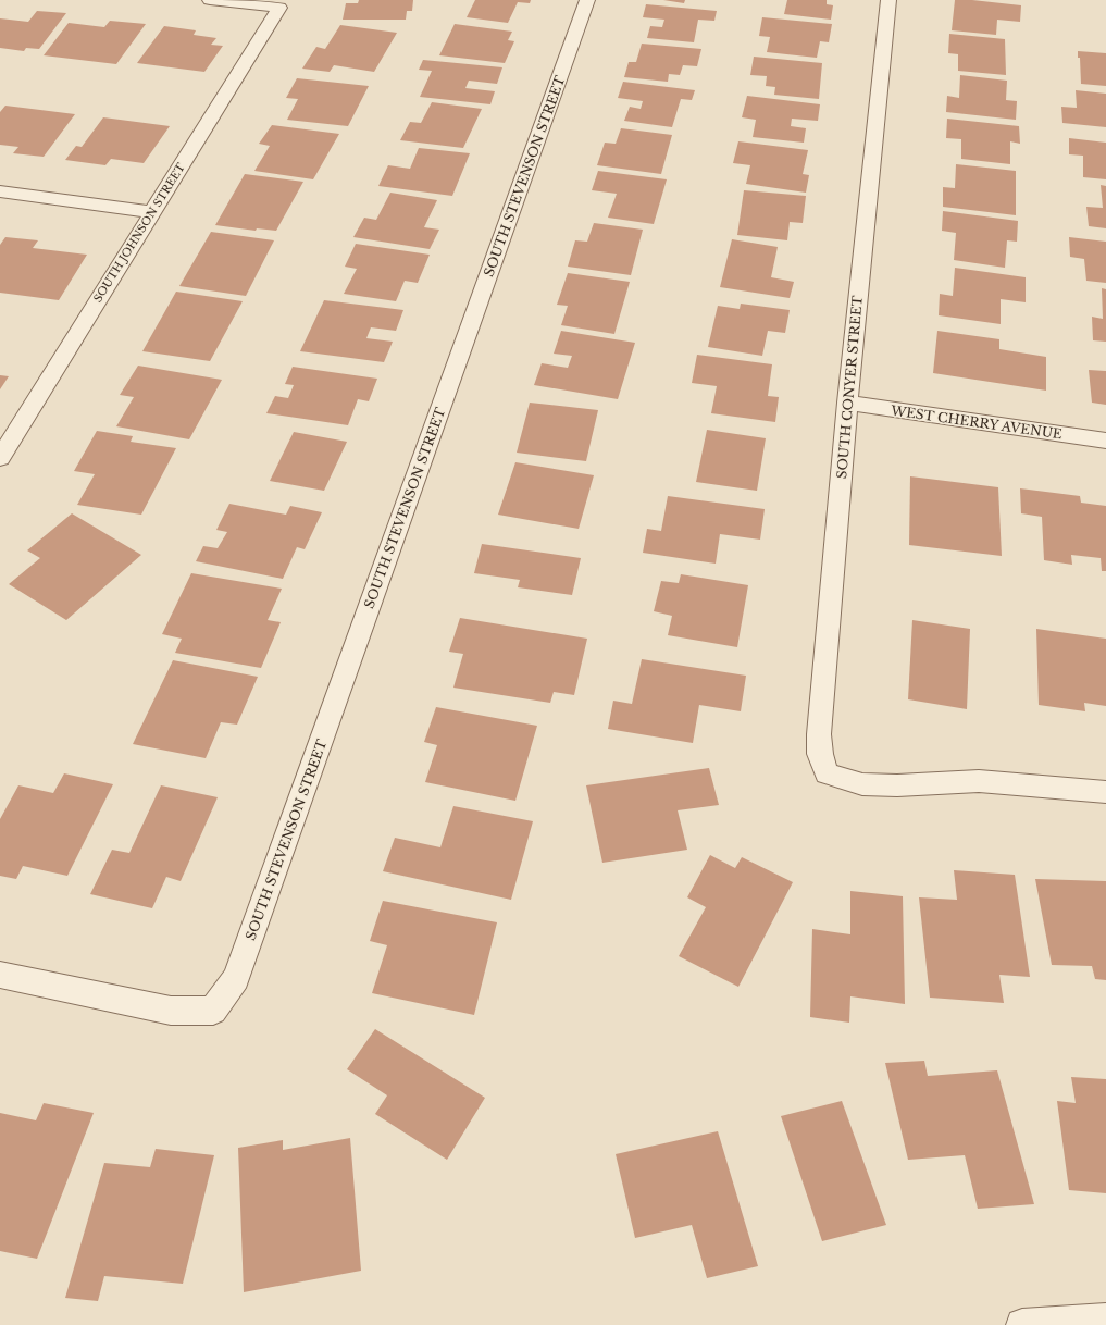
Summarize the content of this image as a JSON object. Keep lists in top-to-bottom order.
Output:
{
  "streets": {
    "street": [
      "SOUTH STEVENSON STREET",
      "SOUTH JOHNSON STREET",
      "SOUTH CONYER STREET",
      "WEST CHERRY AVENUE"
    ]
  },
  "crossings": [
    ["SOUTH CONYER STREET", "WEST CHERRY AVENUE"]
  ]
}
